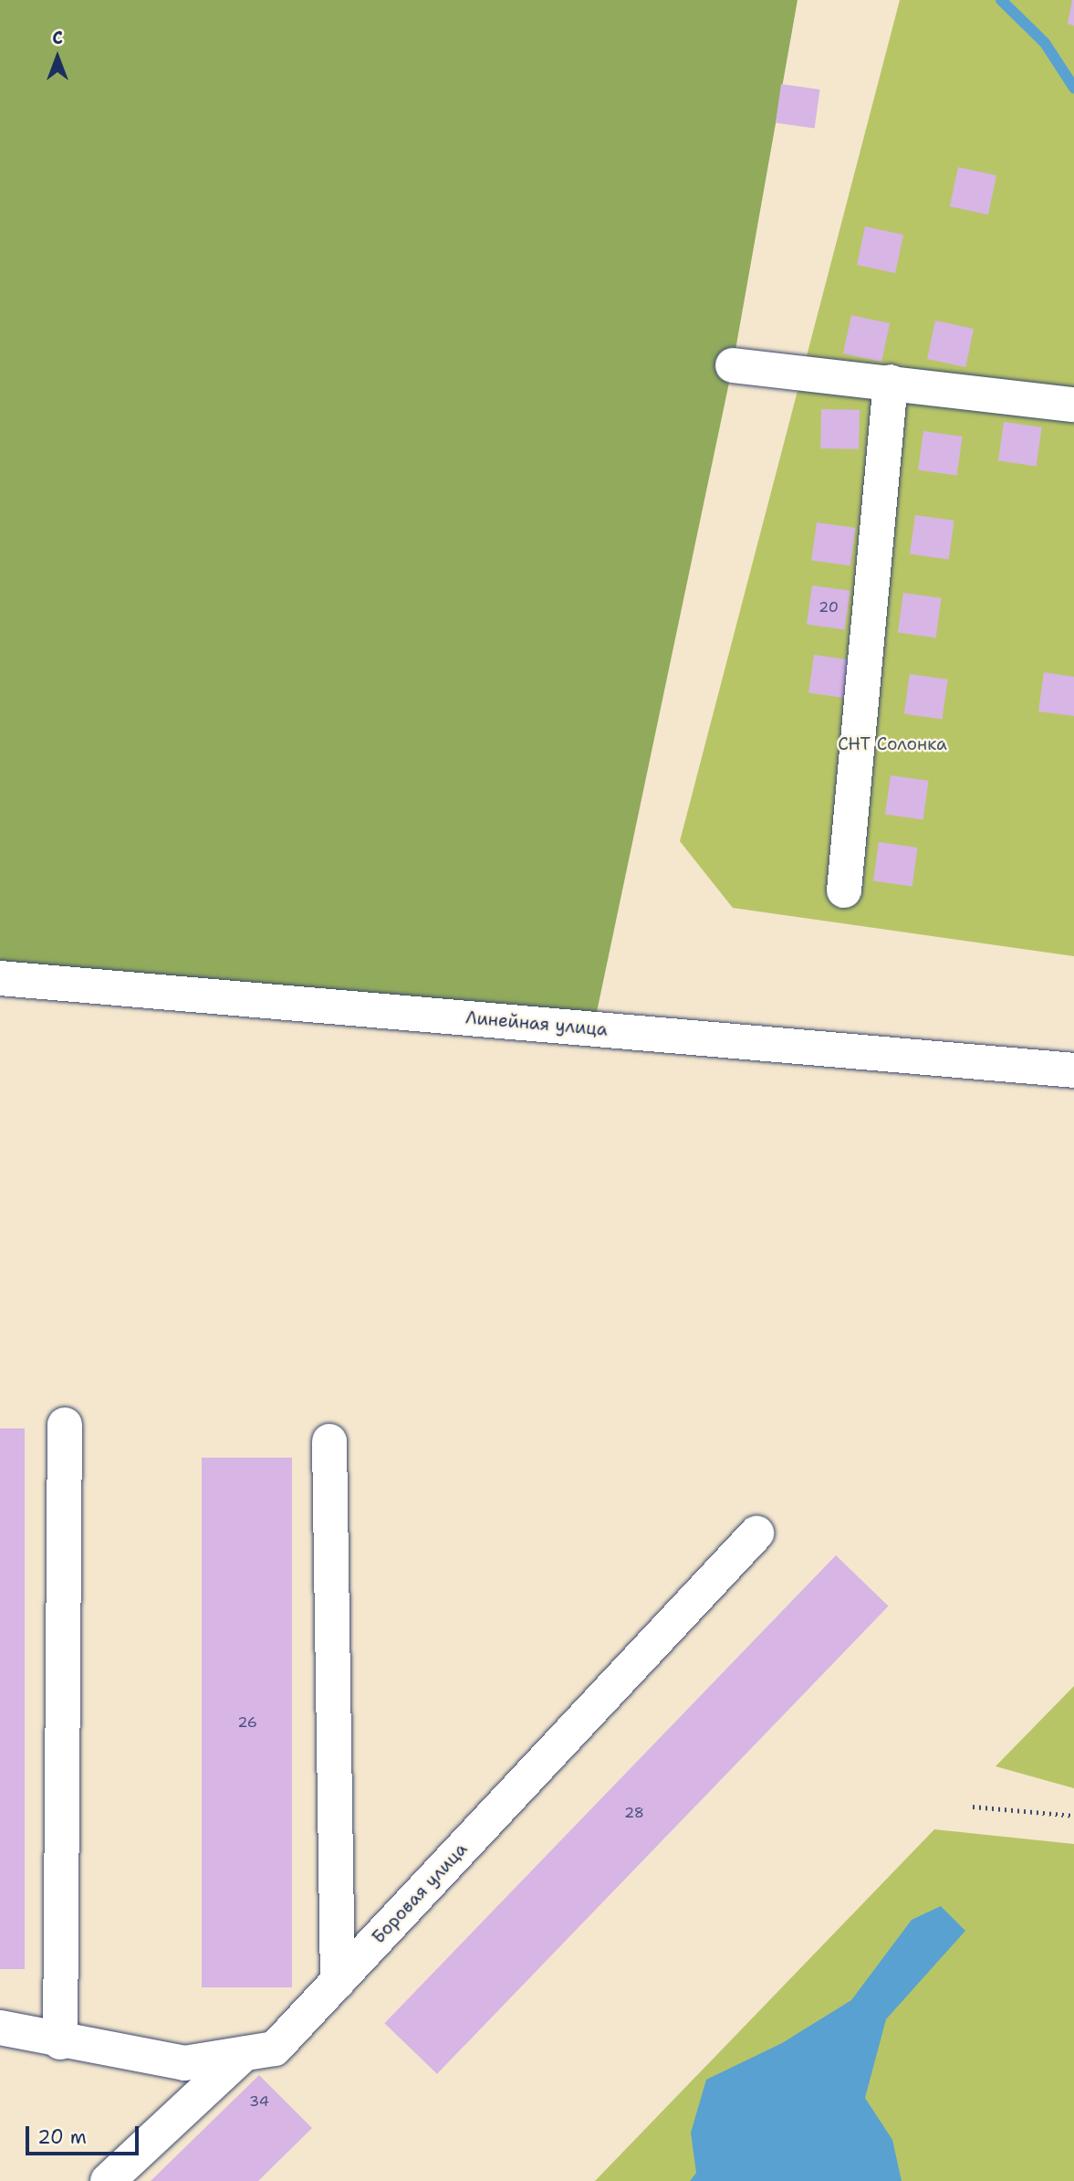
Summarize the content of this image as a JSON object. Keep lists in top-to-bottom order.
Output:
{
  "streets": {
    "street": ["Линейная улица", "Боровая улица"]
  },
  "parks": ["СНТ Солонка"],
  "house_numbers": [
    "20",
    "26",
    "28",
    "34"
  ],
  "scale_bar": "20 m",
  "north": "top"
}
